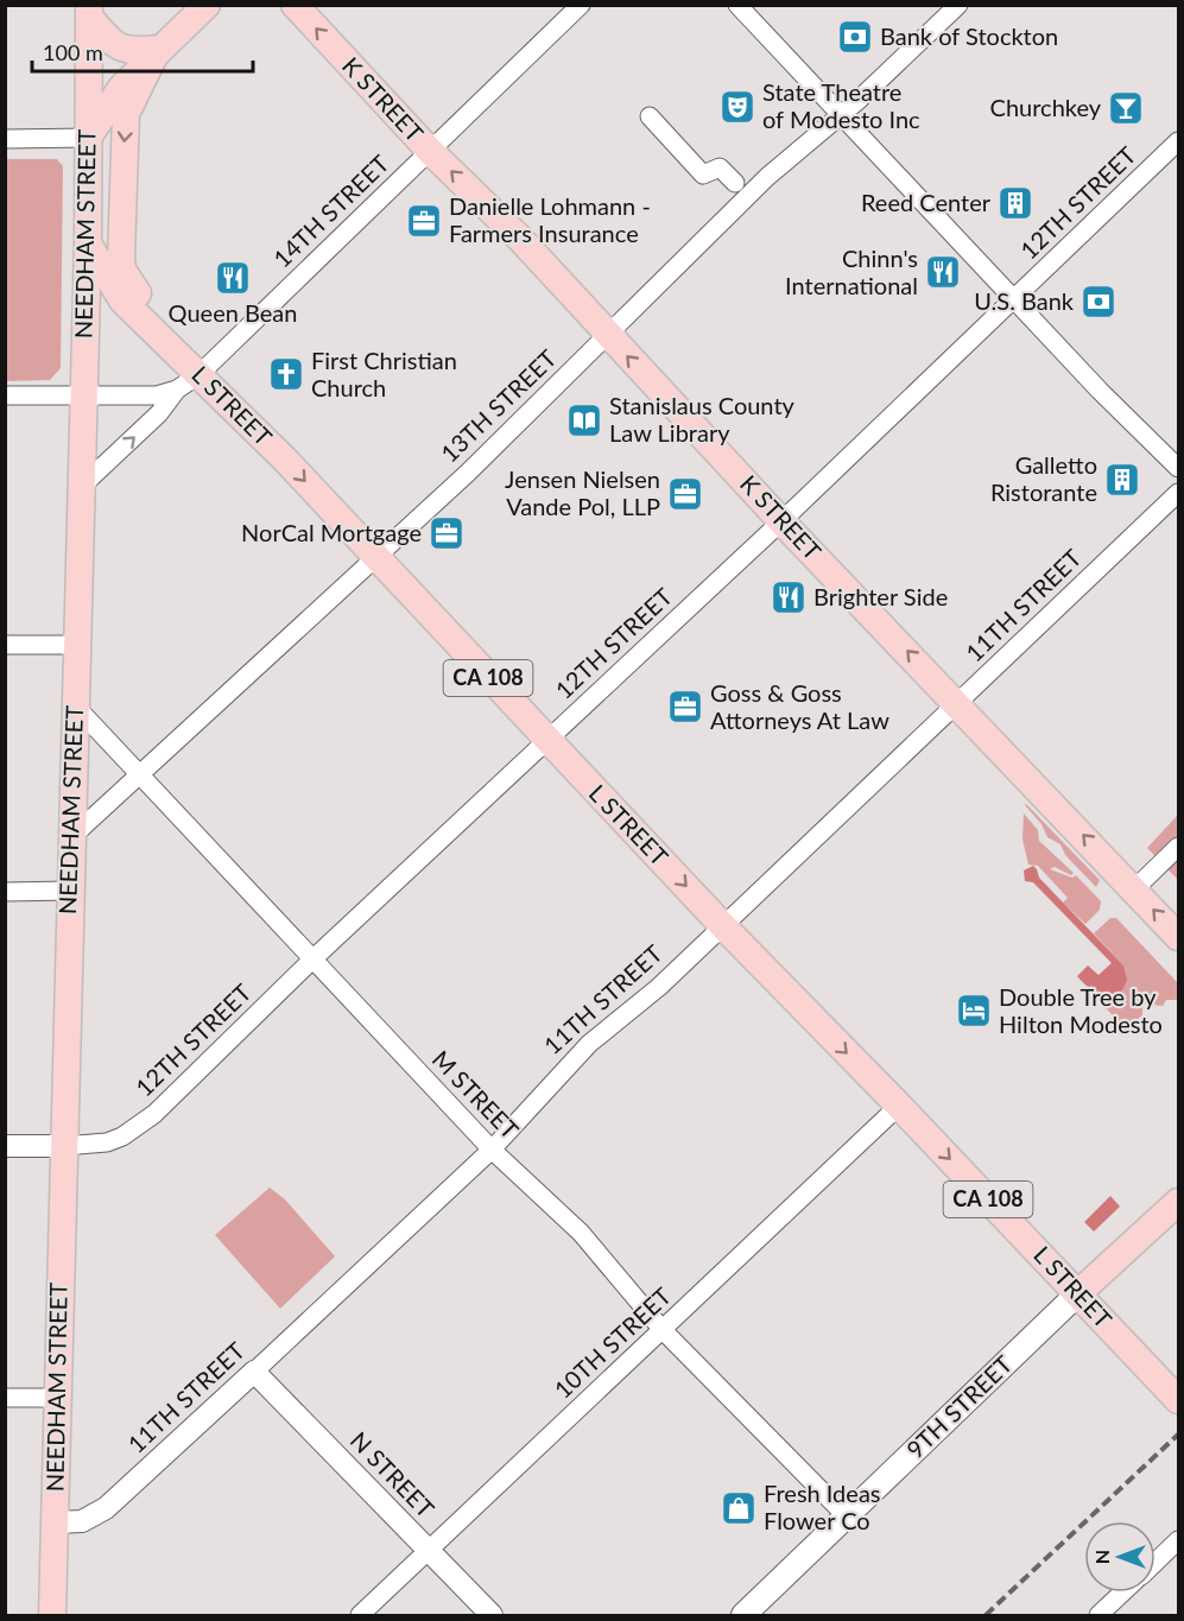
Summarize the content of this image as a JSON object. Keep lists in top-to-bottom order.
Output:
{
  "streets": {
    "main road": [
      "K STREET",
      "NEEDHAM STREET",
      "L STREET",
      "CA 108",
      "9TH STREET"
    ],
    "street": [
      "12TH STREET",
      "14TH STREET",
      "13TH STREET",
      "11TH STREET",
      "M STREET",
      "10TH STREET",
      "N STREET"
    ]
  },
  "crossings": [
    ["K STREET", "12TH STREET"],
    ["K STREET", "14TH STREET"],
    ["K STREET", "13TH STREET"],
    ["K STREET", "11TH STREET"],
    ["12TH STREET", "NEEDHAM STREET"],
    ["12TH STREET", "L STREET"],
    ["12TH STREET", "M STREET"],
    ["14TH STREET", "NEEDHAM STREET"],
    ["14TH STREET", "L STREET"],
    ["NEEDHAM STREET", "L STREET"],
    ["NEEDHAM STREET", "13TH STREET"],
    ["NEEDHAM STREET", "11TH STREET"],
    ["NEEDHAM STREET", "M STREET"],
    ["L STREET", "13TH STREET"],
    ["L STREET", "11TH STREET"],
    ["L STREET", "10TH STREET"],
    ["L STREET", "9TH STREET"],
    ["13TH STREET", "M STREET"],
    ["11TH STREET", "M STREET"],
    ["11TH STREET", "N STREET"],
    ["M STREET", "10TH STREET"],
    ["M STREET", "9TH STREET"],
    ["10TH STREET", "N STREET"]
  ],
  "one_way": ["K STREET", "L STREET"],
  "places": {
    "bank": ["Bank of Stockton", "U.S. Bank"],
    "theatre": ["State Theatre of Modesto Inc"],
    "bar": ["Churchkey"],
    "building": ["Reed Center", "Galletto Ristorante"],
    "office": [
      "Danielle Lohmann - Farmers Insurance",
      "Jensen Nielsen Vande Pol, LLP",
      "NorCal Mortgage",
      "Goss & Goss Attorneys At Law"
    ],
    "restaurant": ["Chinn's International", "Queen Bean", "Brighter Side"],
    "church": ["First Christian Church"],
    "library": ["Stanislaus County Law Library"],
    "hotel": ["Double Tree by Hilton Modesto"],
    "shop": ["Fresh Ideas Flower Co"]
  },
  "scale_bar": "100 m",
  "north": "left"
}
